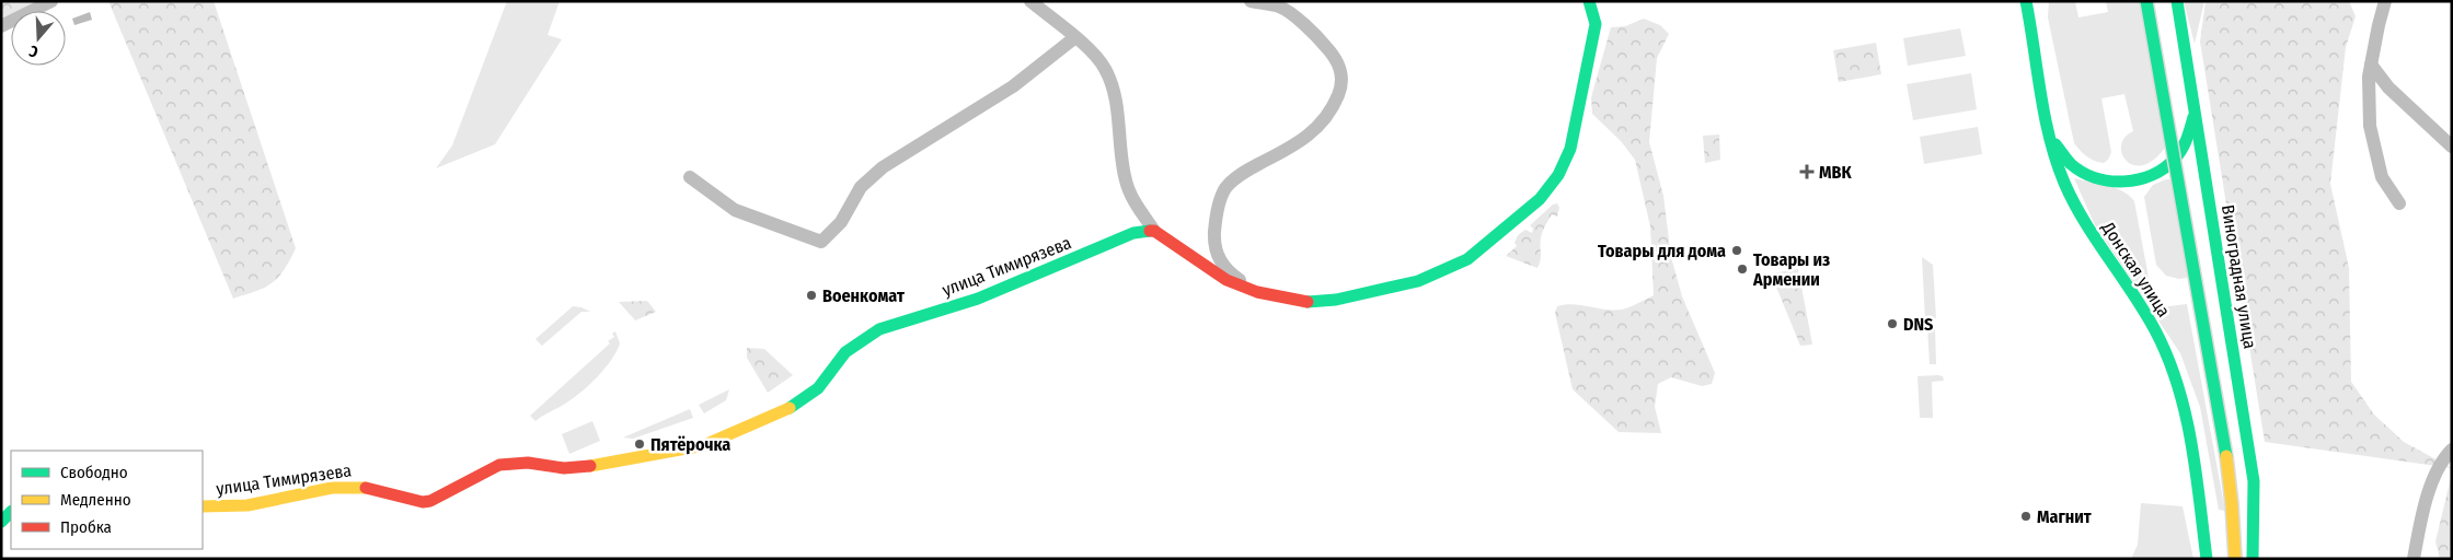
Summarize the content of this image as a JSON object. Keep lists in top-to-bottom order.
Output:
{
  "streets": {
    "main road": ["улица Тимирязева", "Донская улица", "Виноградная улица"]
  },
  "places": {
    "health": ["МВК"],
    "other": [
      "Товары для дома",
      "Товары из Армении",
      "Военкомат",
      "DNS",
      "Пятёрочка",
      "Магнит"
    ]
  },
  "legend": ["Свободно", "Медленно", "Пробка"],
  "north": "bottom"
}
